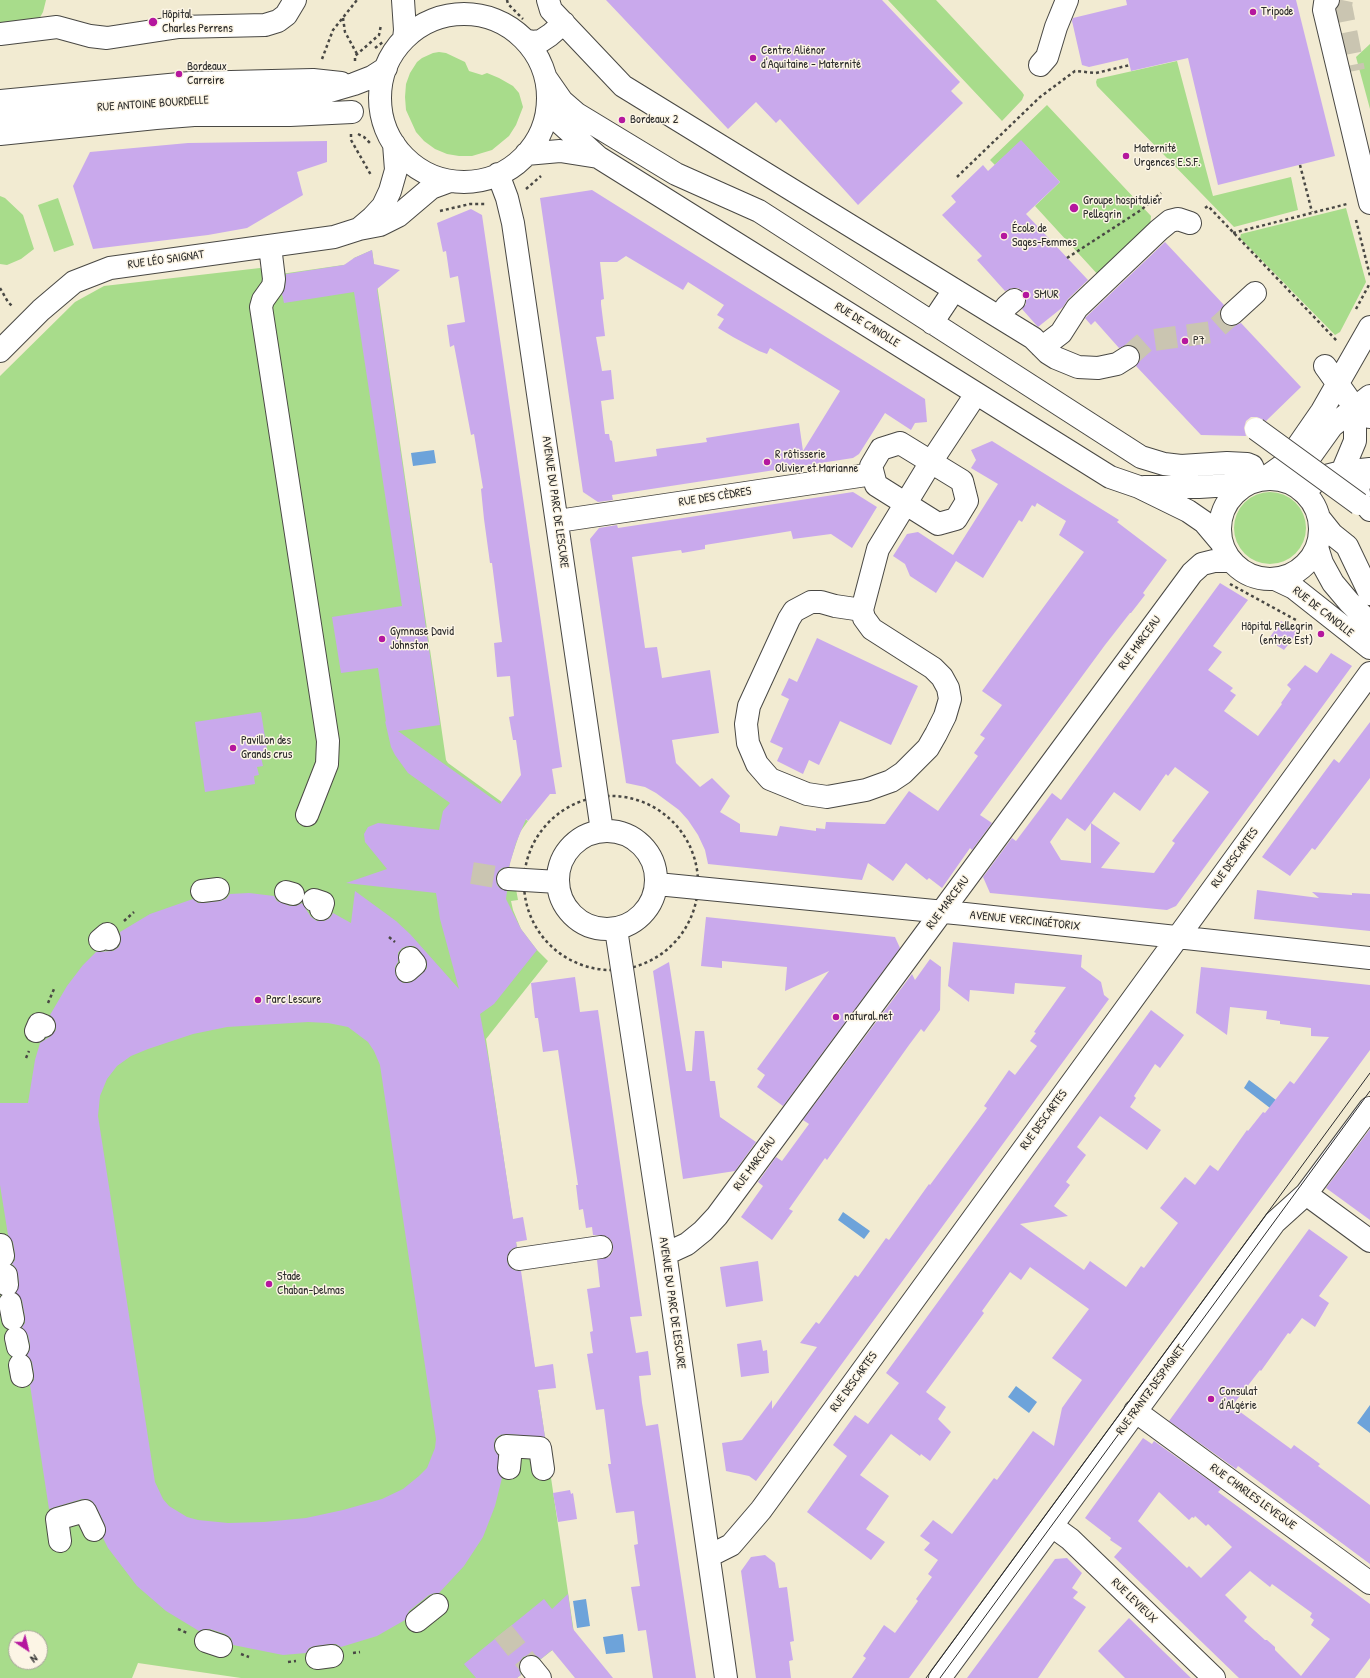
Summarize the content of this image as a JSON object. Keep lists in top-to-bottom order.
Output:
{
  "streets": {
    "street": [
      "RUE ANTOINE BOURDELLE",
      "RUE LÉO SAIGNAT",
      "RUE DE CANOLLE",
      "RUE DES CÈDRES",
      "AVENUE DU PARC DE LESCURE",
      "RUE MARCEAU",
      "RUE DESCARTES",
      "AVENUE VERCINGÉTORIX",
      "RUE FRANTZ DESPAGNET",
      "RUE CHARLES LEVEQUE",
      "RUE LEVIEUX"
    ]
  },
  "crossings": [
    ["RUE ANTOINE BOURDELLE", "RUE LÉO SAIGNAT"],
    ["RUE DES CÈDRES", "AVENUE DU PARC DE LESCURE"],
    ["AVENUE DU PARC DE LESCURE", "RUE MARCEAU"],
    ["AVENUE DU PARC DE LESCURE", "RUE DESCARTES"],
    ["AVENUE DU PARC DE LESCURE", "AVENUE VERCINGÉTORIX"],
    ["RUE MARCEAU", "AVENUE VERCINGÉTORIX"],
    ["RUE DESCARTES", "AVENUE VERCINGÉTORIX"],
    ["RUE FRANTZ DESPAGNET", "RUE CHARLES LEVEQUE"],
    ["RUE FRANTZ DESPAGNET", "RUE LEVIEUX"]
  ],
  "places": [
    "Tripode",
    "Hôpital Charles Perrens",
    "Centre Aliénor d'Aquitaine - Maternité",
    "Bordeaux Carreire",
    "Bordeaux 2",
    "Maternité Urgences E.S.F.",
    "Groupe hospitalier Pellegrin",
    "École de Sages-Femmes",
    "SMUR",
    "P7",
    "R rôtisserie Olivier et Marianne",
    "Hôpital Pellegrin (entrée Est)",
    "Gymnase David Johnston",
    "Pavillon des Grands crus",
    "Parc Lescure",
    "natural.net",
    "Stade Chaban-Delmas",
    "Consulat d'Algérie"
  ],
  "north": "bottom right"
}
